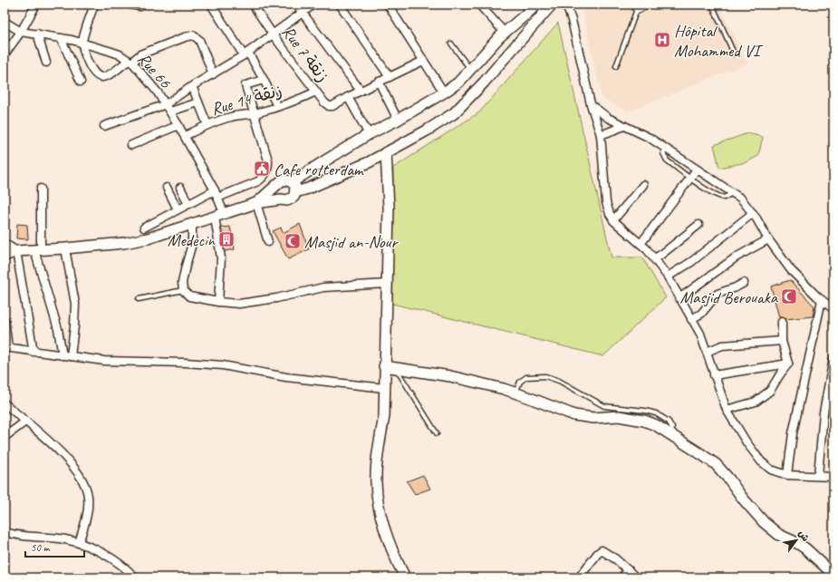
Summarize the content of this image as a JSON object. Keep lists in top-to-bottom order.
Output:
{
  "streets": {
    "street": ["Rue 7 زنقة", "Rue 66", "Rue 14 زنقة"]
  },
  "crossings": [
    ["Rue 7 زنقة", "Rue 14 زنقة"],
    ["Rue 66", "Rue 14 زنقة"]
  ],
  "places": {
    "hospital": ["Hôpital Mohammed VI"],
    "public building": ["Cafe rotterdam"],
    "building": ["Medecin"],
    "mosque": ["Masjid an-Nour", "Masjid Berouaka"]
  },
  "scale_bar": "50 m",
  "north": "top right"
}
